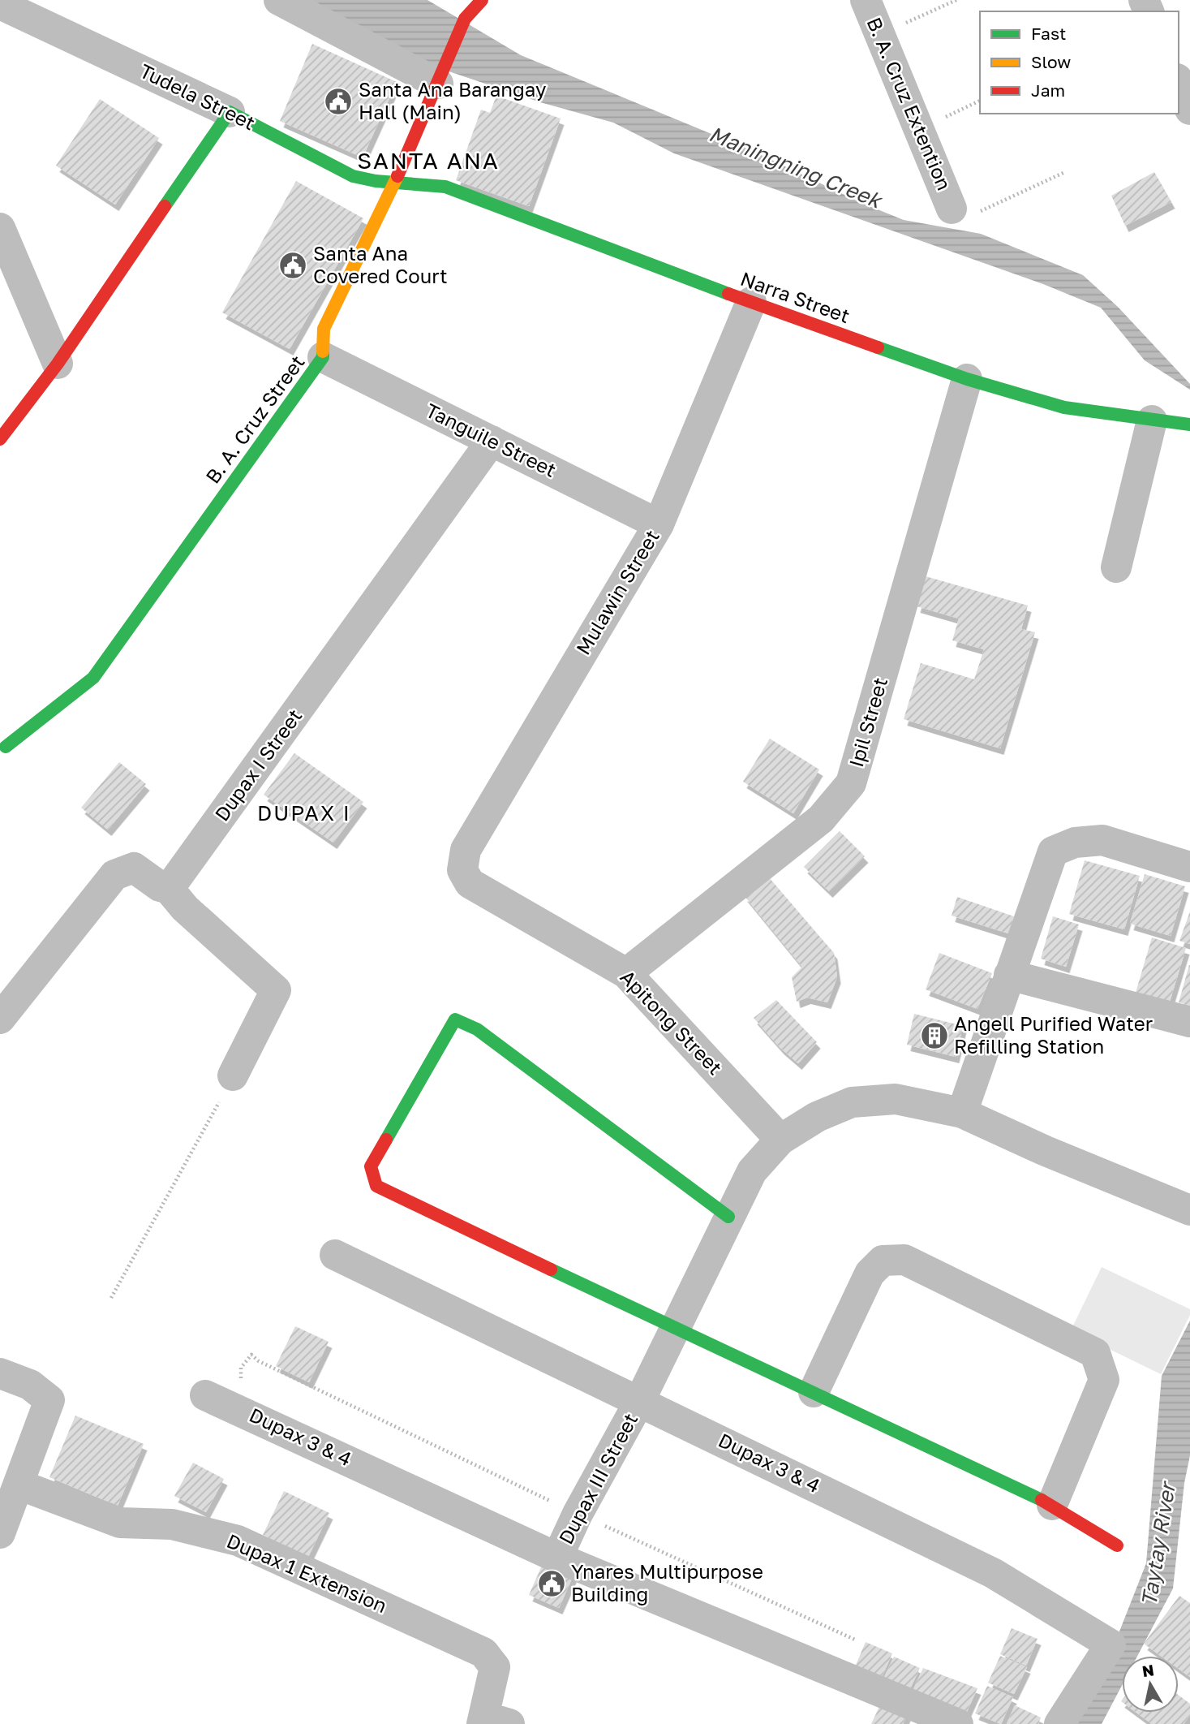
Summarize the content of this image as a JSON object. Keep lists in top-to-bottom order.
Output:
{
  "streets": {
    "street": [
      "Tudela Street",
      "B. A. Cruz Extention",
      "Narra Street",
      "B. A. Cruz Street",
      "Tanguile Street",
      "Mulawin Street",
      "Ipil Street",
      "Dupax I Street",
      "Apitong Street",
      "Dupax 3 & 4",
      "Dupax III Street",
      "Dupax 1 Extension"
    ]
  },
  "crossings": [
    ["Tudela Street", "Narra Street"],
    ["Tudela Street", "B. A. Cruz Street"],
    ["Narra Street", "B. A. Cruz Street"],
    ["Narra Street", "Mulawin Street"],
    ["Narra Street", "Ipil Street"],
    ["B. A. Cruz Street", "Tanguile Street"],
    ["Tanguile Street", "Mulawin Street"],
    ["Tanguile Street", "Dupax I Street"],
    ["Mulawin Street", "Apitong Street"],
    ["Ipil Street", "Apitong Street"],
    ["Apitong Street", "Dupax III Street"],
    ["Dupax 3 & 4", "Dupax III Street"]
  ],
  "districts": ["SANTA ANA", "DUPAX I"],
  "water": ["Maningning Creek", "Taytay River"],
  "places": {
    "public building": ["Santa Ana Barangay Hall (Main)", "Santa Ana Covered Court", "Ynares Multipurpose Building"],
    "building": ["Angell Purified Water Refilling Station"]
  },
  "legend": ["Fast", "Slow", "Jam"],
  "north": "top"
}
